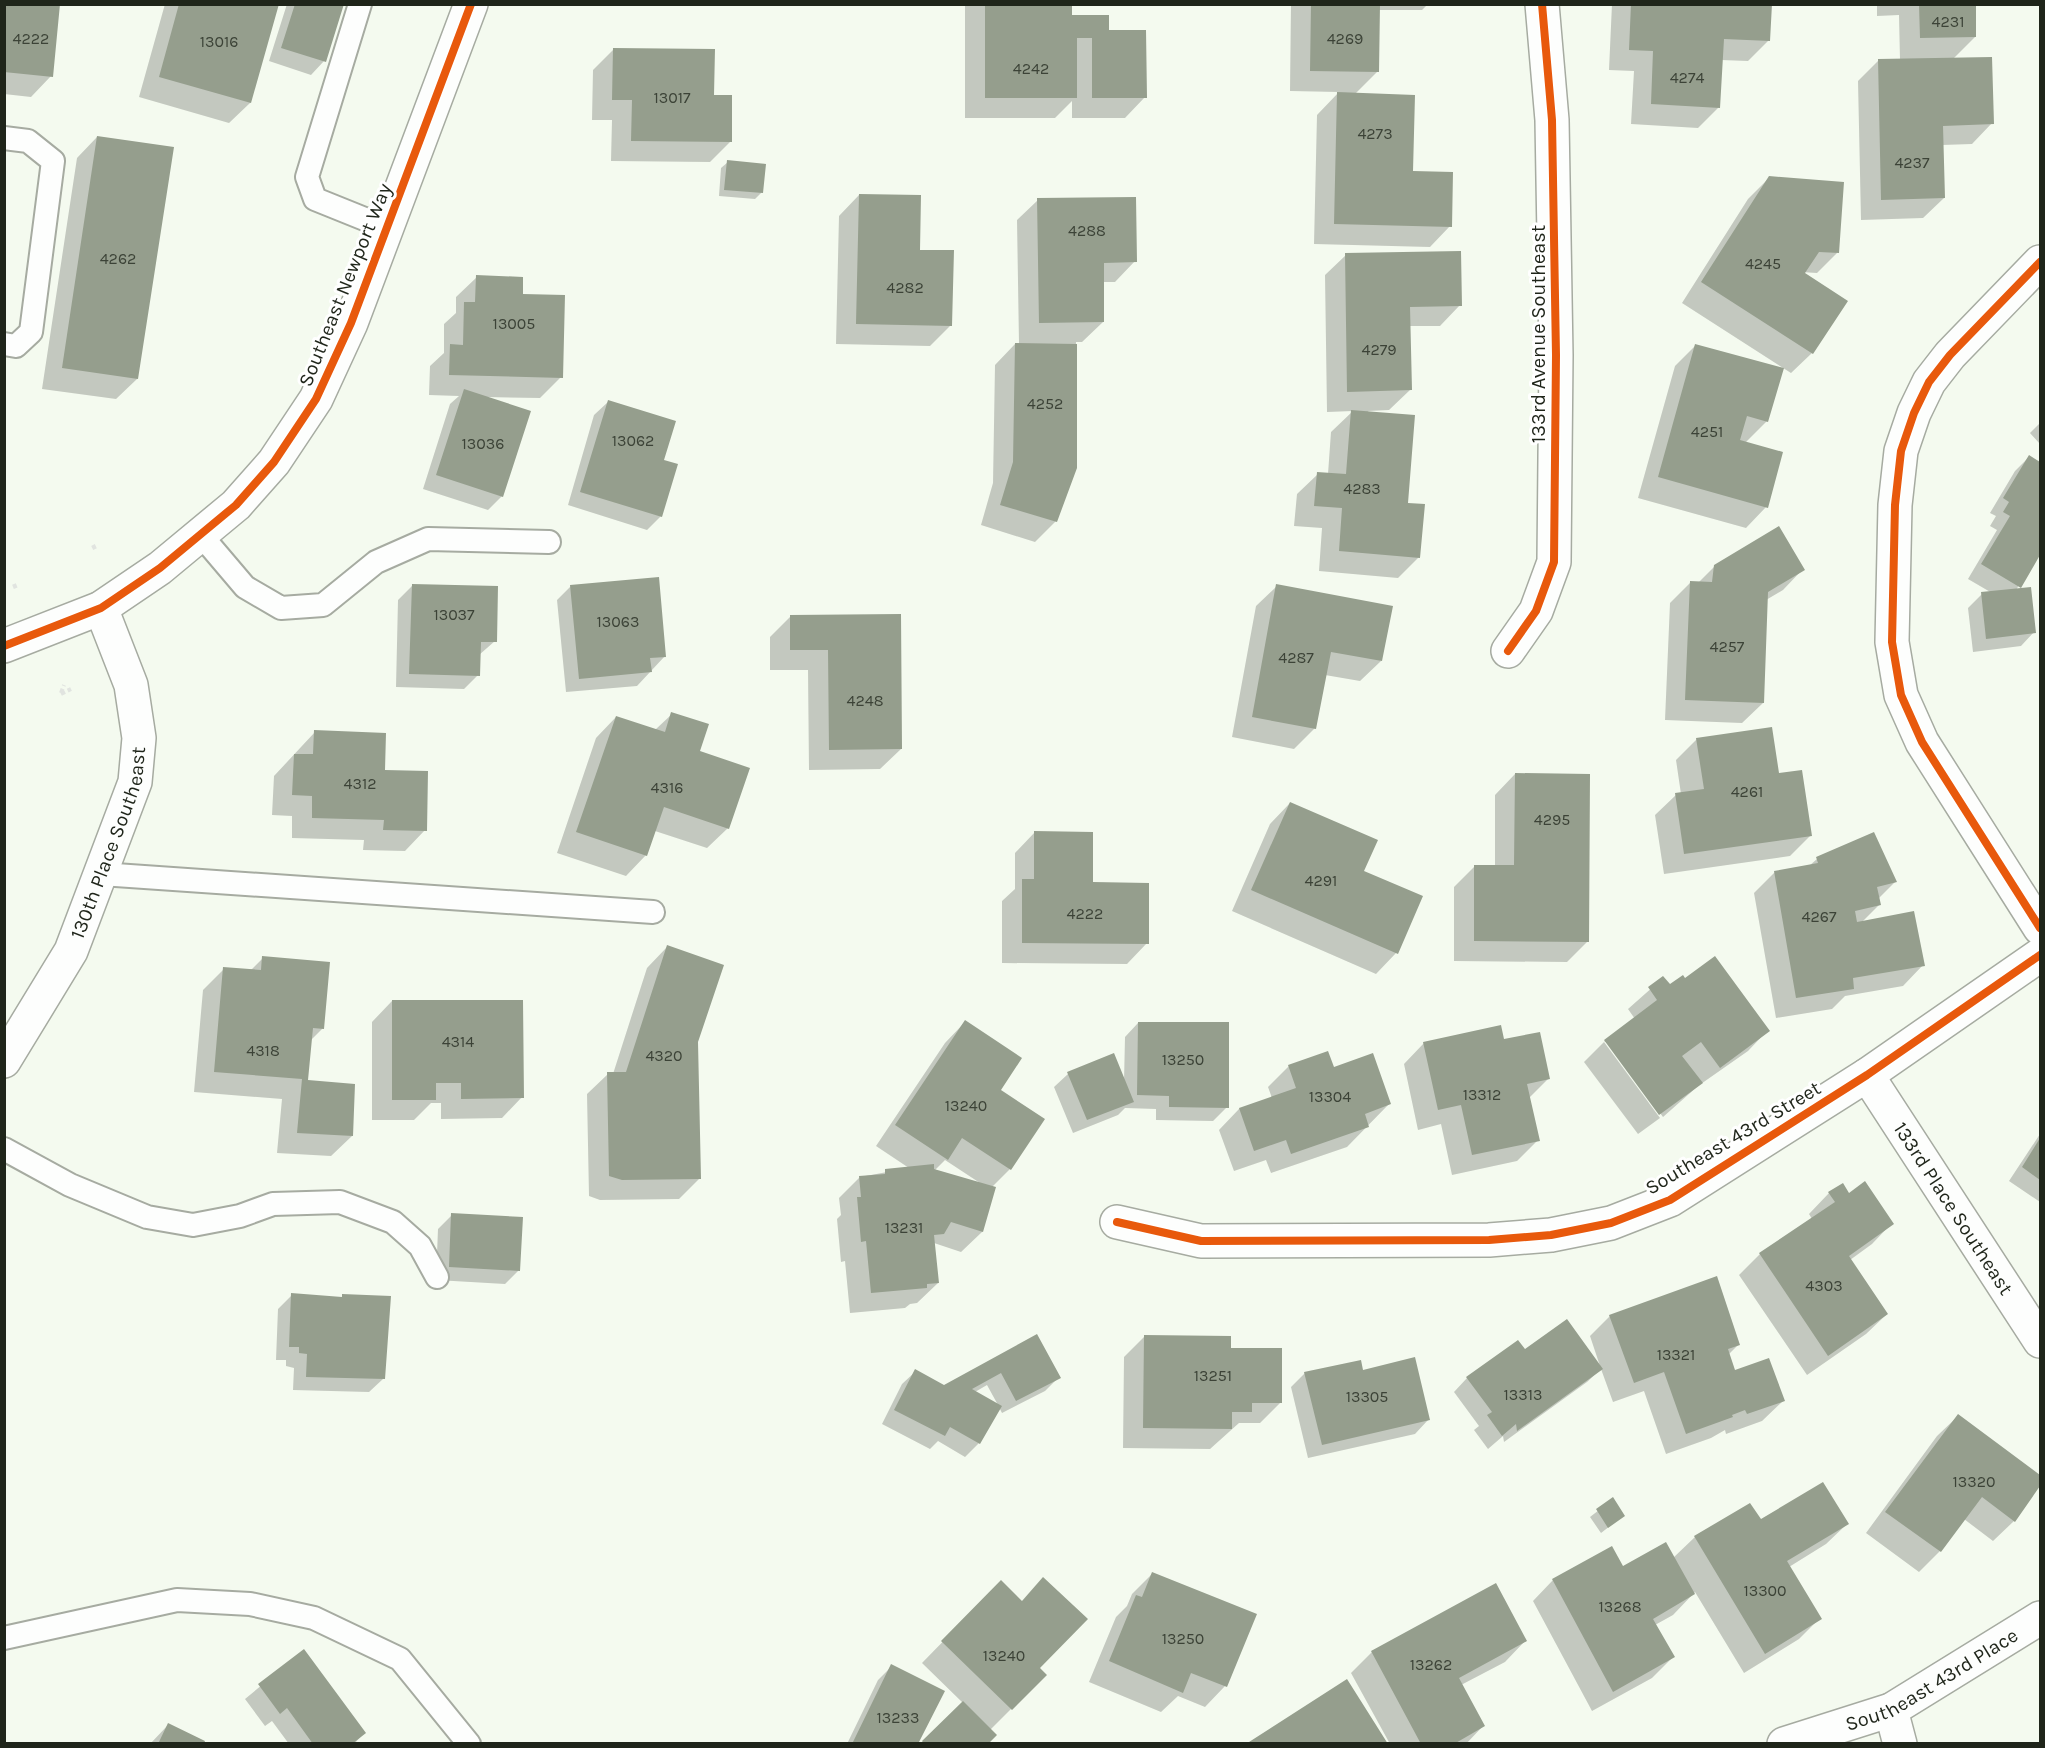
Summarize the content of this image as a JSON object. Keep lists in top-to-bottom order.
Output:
{
  "streets": {
    "street": [
      "Southeast Newport Way",
      "133rd Avenue Southeast",
      "130th Place Southeast",
      "Southeast 43rd Street",
      "133rd Place Southeast",
      "Southeast 43rd Place"
    ]
  },
  "crossings": [
    ["Southeast Newport Way", "130th Place Southeast"],
    ["Southeast 43rd Street", "133rd Place Southeast"]
  ],
  "house_numbers": [
    "4231",
    "4222",
    "4269",
    "13016",
    "4242",
    "4274",
    "13017",
    "4273",
    "4237",
    "4288",
    "4262",
    "4245",
    "4282",
    "13005",
    "4279",
    "4252",
    "4251",
    "13062",
    "13036",
    "4283",
    "13037",
    "13063",
    "4257",
    "4287",
    "4248",
    "4312",
    "4316",
    "4261",
    "4295",
    "4291",
    "4222",
    "4267",
    "4314",
    "4318",
    "4320",
    "13250",
    "13312",
    "13304",
    "13240",
    "13231",
    "4303",
    "13321",
    "13251",
    "13313",
    "13305",
    "13320",
    "13300",
    "13268",
    "13250",
    "13240",
    "13262",
    "13233"
  ]
}
